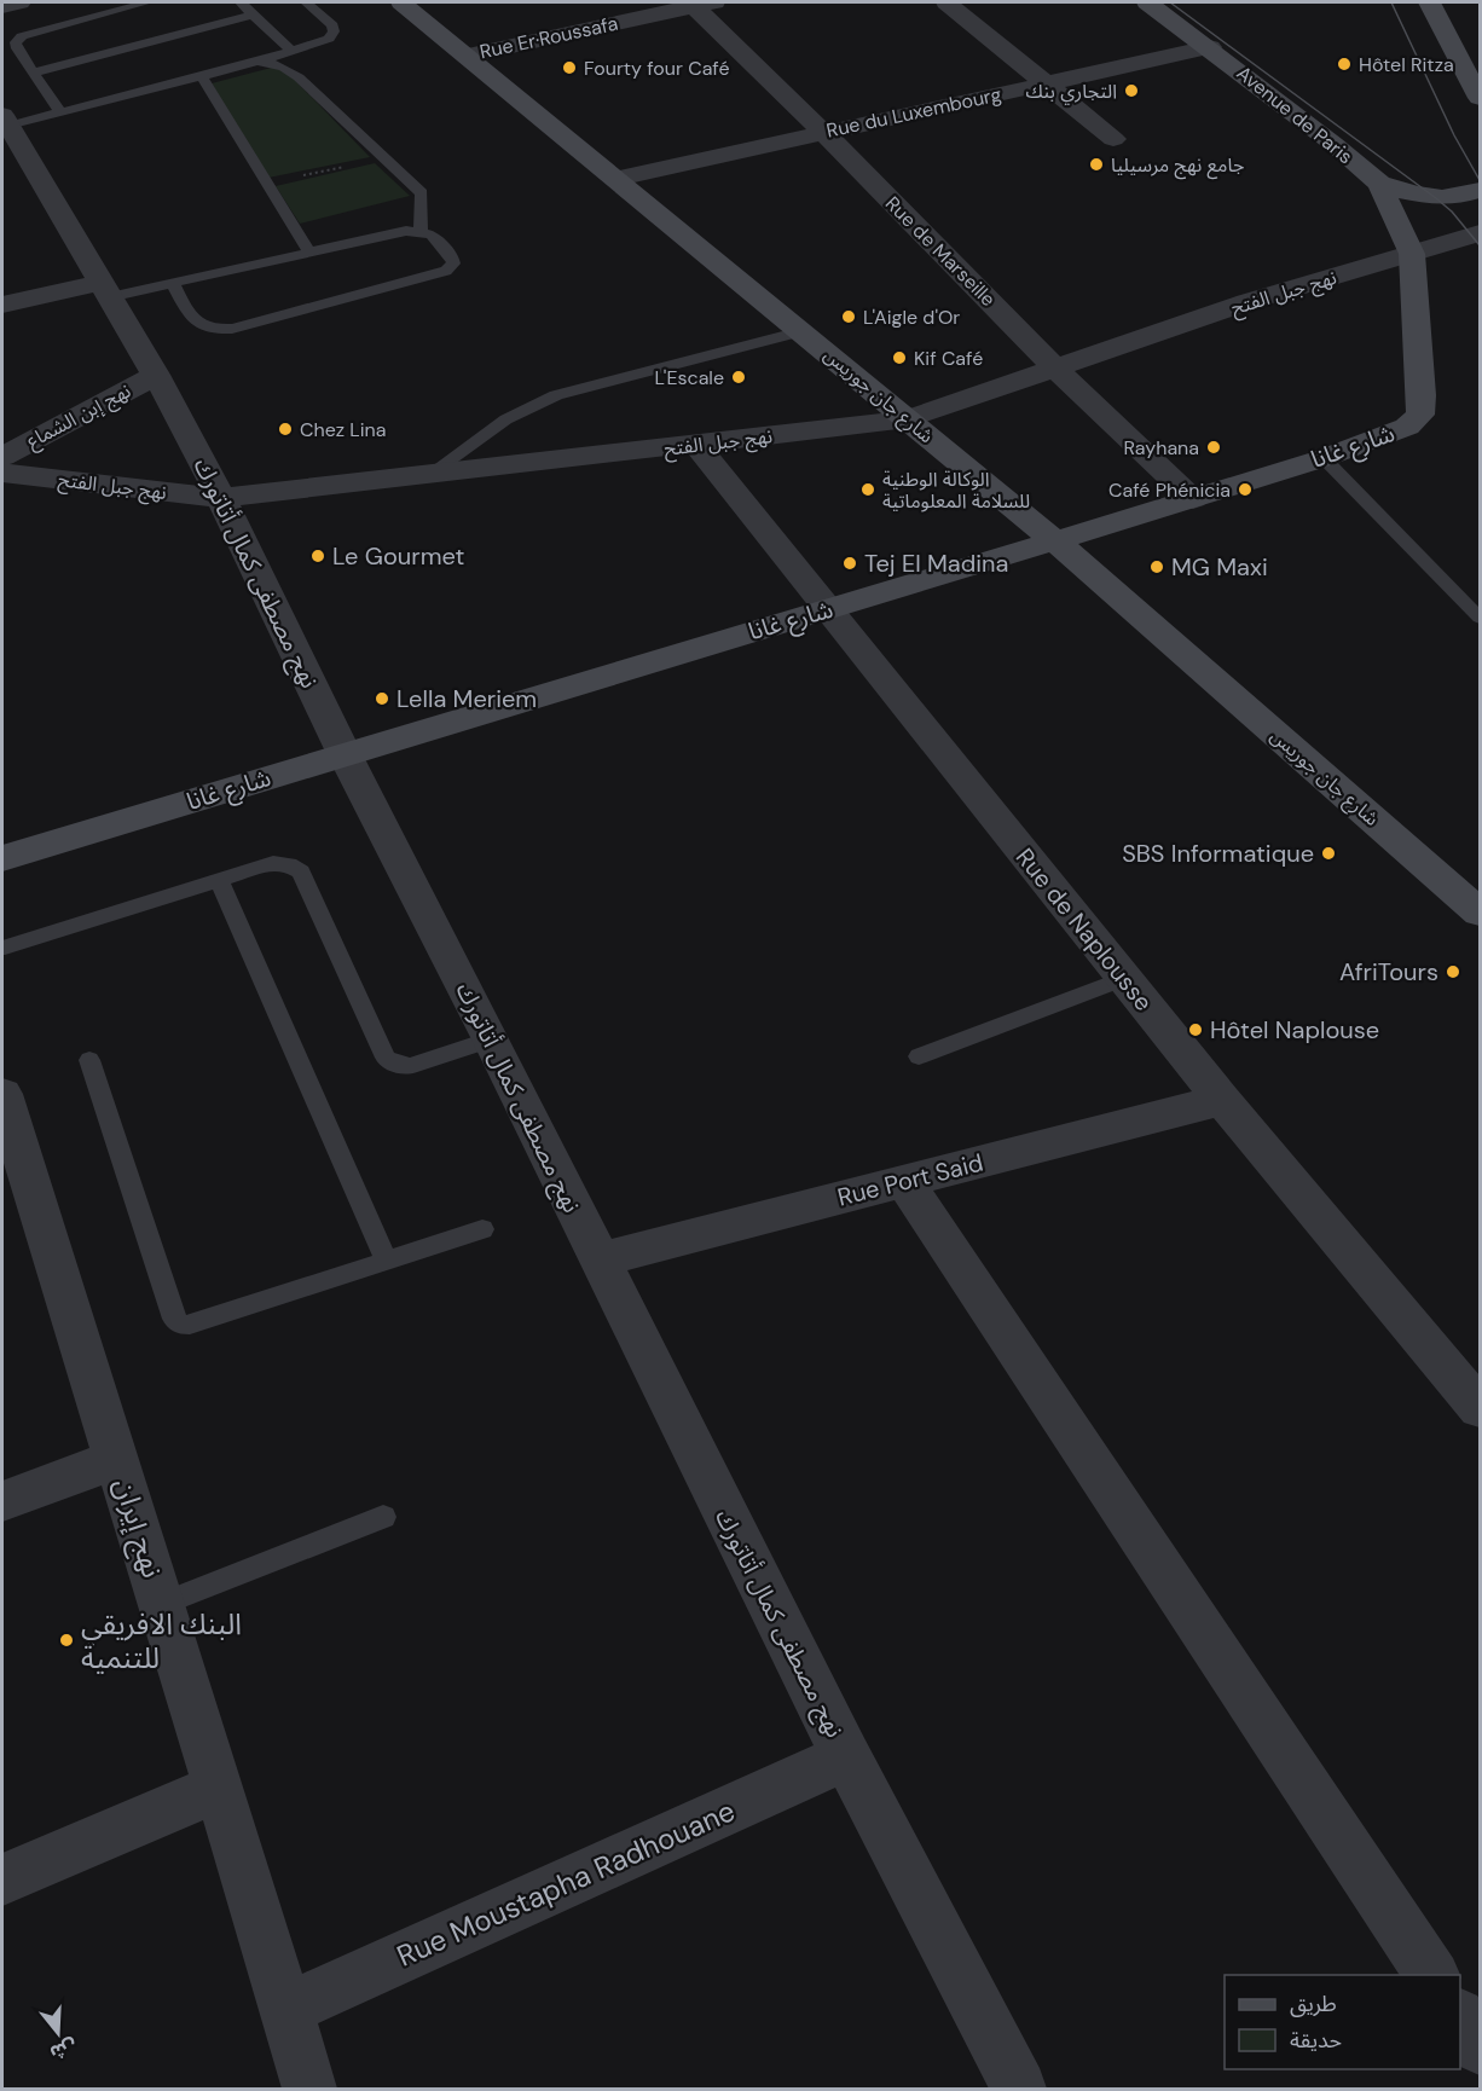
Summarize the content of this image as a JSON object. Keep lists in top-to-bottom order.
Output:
{
  "streets": {
    "main road": ["Avenue de Paris", "شارع جان جوريس", "شارع غانا"],
    "street": [
      "Rue Er·Roussafa",
      "Rue du Luxembourg",
      "Rue de Marseille",
      "نهج جبل الفتح",
      "نهج إبن الشماع",
      "نهج مصطفى كمال أتاتورك",
      "Rue de Naplousse",
      "Rue Port Said",
      "نهج إيران",
      "Rue Moustapha Radhouane"
    ]
  },
  "crossings": [
    ["Rue Er·Roussafa", "Rue de Marseille"],
    ["Rue Er·Roussafa", "شارع جان جوريس"],
    ["Rue du Luxembourg", "Avenue de Paris"],
    ["Rue du Luxembourg", "Rue de Marseille"],
    ["Rue du Luxembourg", "شارع جان جوريس"],
    ["Avenue de Paris", "نهج جبل الفتح"],
    ["Avenue de Paris", "شارع غانا"],
    ["Rue de Marseille", "نهج جبل الفتح"],
    ["Rue de Marseille", "شارع غانا"],
    ["نهج جبل الفتح", "شارع جان جوريس"],
    ["نهج جبل الفتح", "شارع غانا"],
    ["نهج جبل الفتح", "نهج مصطفى كمال أتاتورك"],
    ["نهج جبل الفتح", "Rue de Naplousse"],
    ["شارع جان جوريس", "شارع غانا"],
    ["نهج إبن الشماع", "نهج مصطفى كمال أتاتورك"],
    ["شارع غانا", "نهج مصطفى كمال أتاتورك"],
    ["شارع غانا", "Rue de Naplousse"],
    ["نهج مصطفى كمال أتاتورك", "Rue Port Said"],
    ["نهج مصطفى كمال أتاتورك", "Rue Moustapha Radhouane"],
    ["Rue de Naplousse", "Rue Port Said"],
    ["نهج إيران", "Rue Moustapha Radhouane"]
  ],
  "places": [
    "Hôtel Ritza",
    "Fourty four Café",
    "التجاري بنك",
    "جامع نهج مرسيليا",
    "L'Aigle d'Or",
    "Kif Café",
    "L'Escale",
    "Chez Lina",
    "Rayhana",
    "الوكالة الوطنية للسلامة المعلوماتية",
    "Café Phénicia",
    "Le Gourmet",
    "Tej El Madina",
    "MG Maxi",
    "Lella Meriem",
    "SBS Informatique",
    "AfriTours",
    "Hôtel Naplouse",
    "البنك الافريقي للتنمية"
  ],
  "legend": ["طريق", "حديقة"],
  "north": "bottom"
}
